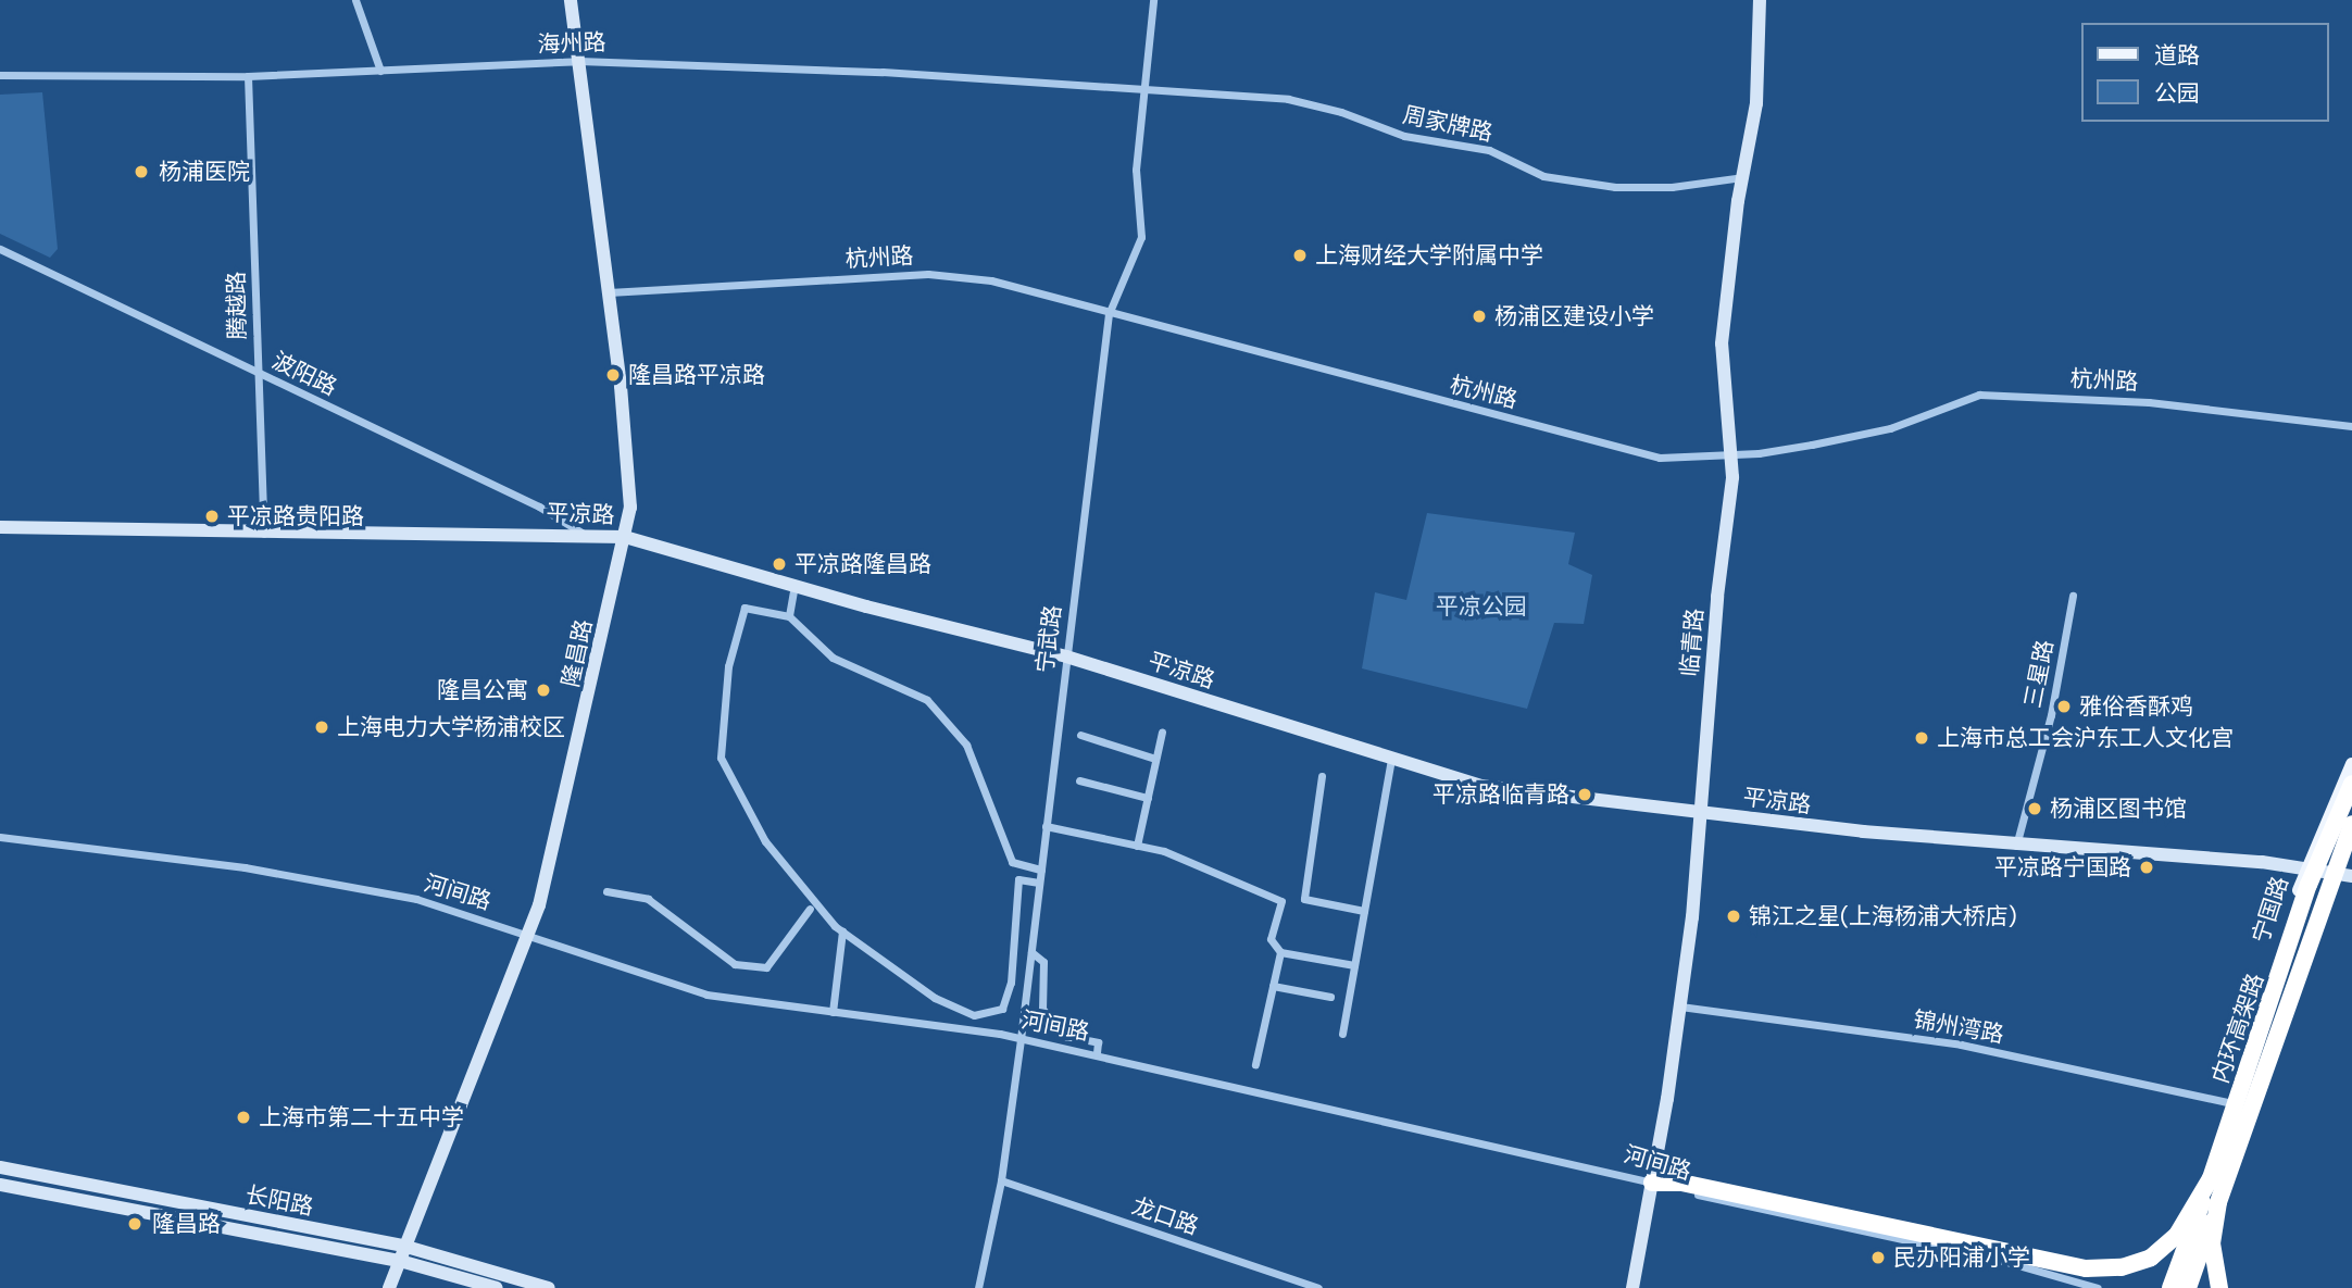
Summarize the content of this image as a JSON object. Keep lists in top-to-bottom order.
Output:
{
  "streets": {
    "highway": ["内环高架路"],
    "main road": [
      "平凉路",
      "临青路",
      "隆昌路",
      "宁国路",
      "长阳路"
    ],
    "street": [
      "海州路",
      "周家牌路",
      "杭州路",
      "腾越路",
      "波阳路",
      "宁武路",
      "三星路",
      "河间路",
      "锦州湾路",
      "龙口路"
    ]
  },
  "crossings": [
    ["海州路", "周家牌路"],
    ["海州路", "腾越路"],
    ["海州路", "宁武路"],
    ["海州路", "隆昌路"],
    ["周家牌路", "宁武路"],
    ["周家牌路", "临青路"],
    ["杭州路", "宁武路"],
    ["杭州路", "临青路"],
    ["杭州路", "隆昌路"],
    ["腾越路", "波阳路"],
    ["腾越路", "平凉路"],
    ["波阳路", "平凉路"],
    ["平凉路", "宁武路"],
    ["平凉路", "临青路"],
    ["平凉路", "隆昌路"],
    ["平凉路", "三星路"],
    ["平凉路", "宁国路"],
    ["宁武路", "河间路"],
    ["宁武路", "龙口路"],
    ["临青路", "河间路"],
    ["临青路", "锦州湾路"],
    ["隆昌路", "河间路"],
    ["隆昌路", "长阳路"],
    ["宁国路", "锦州湾路"]
  ],
  "parks": ["平凉公园"],
  "places": [
    "杨浦医院",
    "上海财经大学附属中学",
    "杨浦区建设小学",
    "隆昌路平凉路",
    "平凉路贵阳路",
    "平凉路隆昌路",
    "隆昌公寓",
    "雅俗香酥鸡",
    "上海电力大学杨浦校区",
    "上海市总工会沪东工人文化宫",
    "平凉路临青路",
    "杨浦区图书馆",
    "平凉路宁国路",
    "锦江之星(上海杨浦大桥店)",
    "上海市第二十五中学",
    "隆昌路",
    "民办阳浦小学"
  ],
  "legend": ["道路", "公园"]
}
